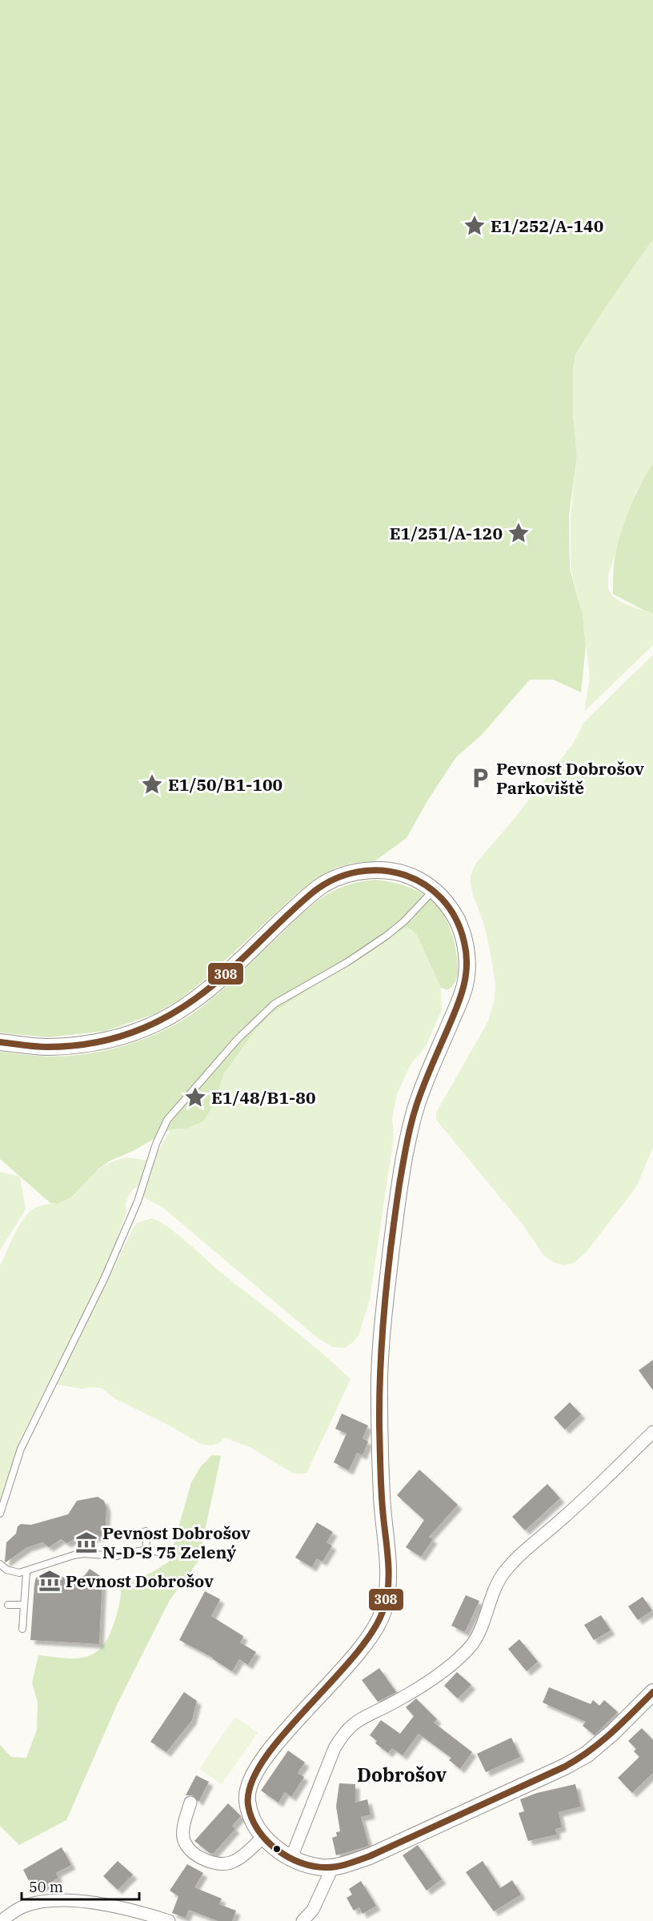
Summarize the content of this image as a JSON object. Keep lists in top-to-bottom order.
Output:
{
  "districts": ["Dobrošov"],
  "places": {
    "place": [
      "E1/252/A-140",
      "E1/251/A-120",
      "E1/50/B1-100",
      "E1/48/B1-80"
    ],
    "parking": ["Pevnost Dobrošov Parkoviště"],
    "museum": ["Pevnost Dobrošov N-D-S 75 Zelený", "Pevnost Dobrošov"]
  },
  "lines": ["transit line 308"],
  "scale_bar": "50 m"
}
